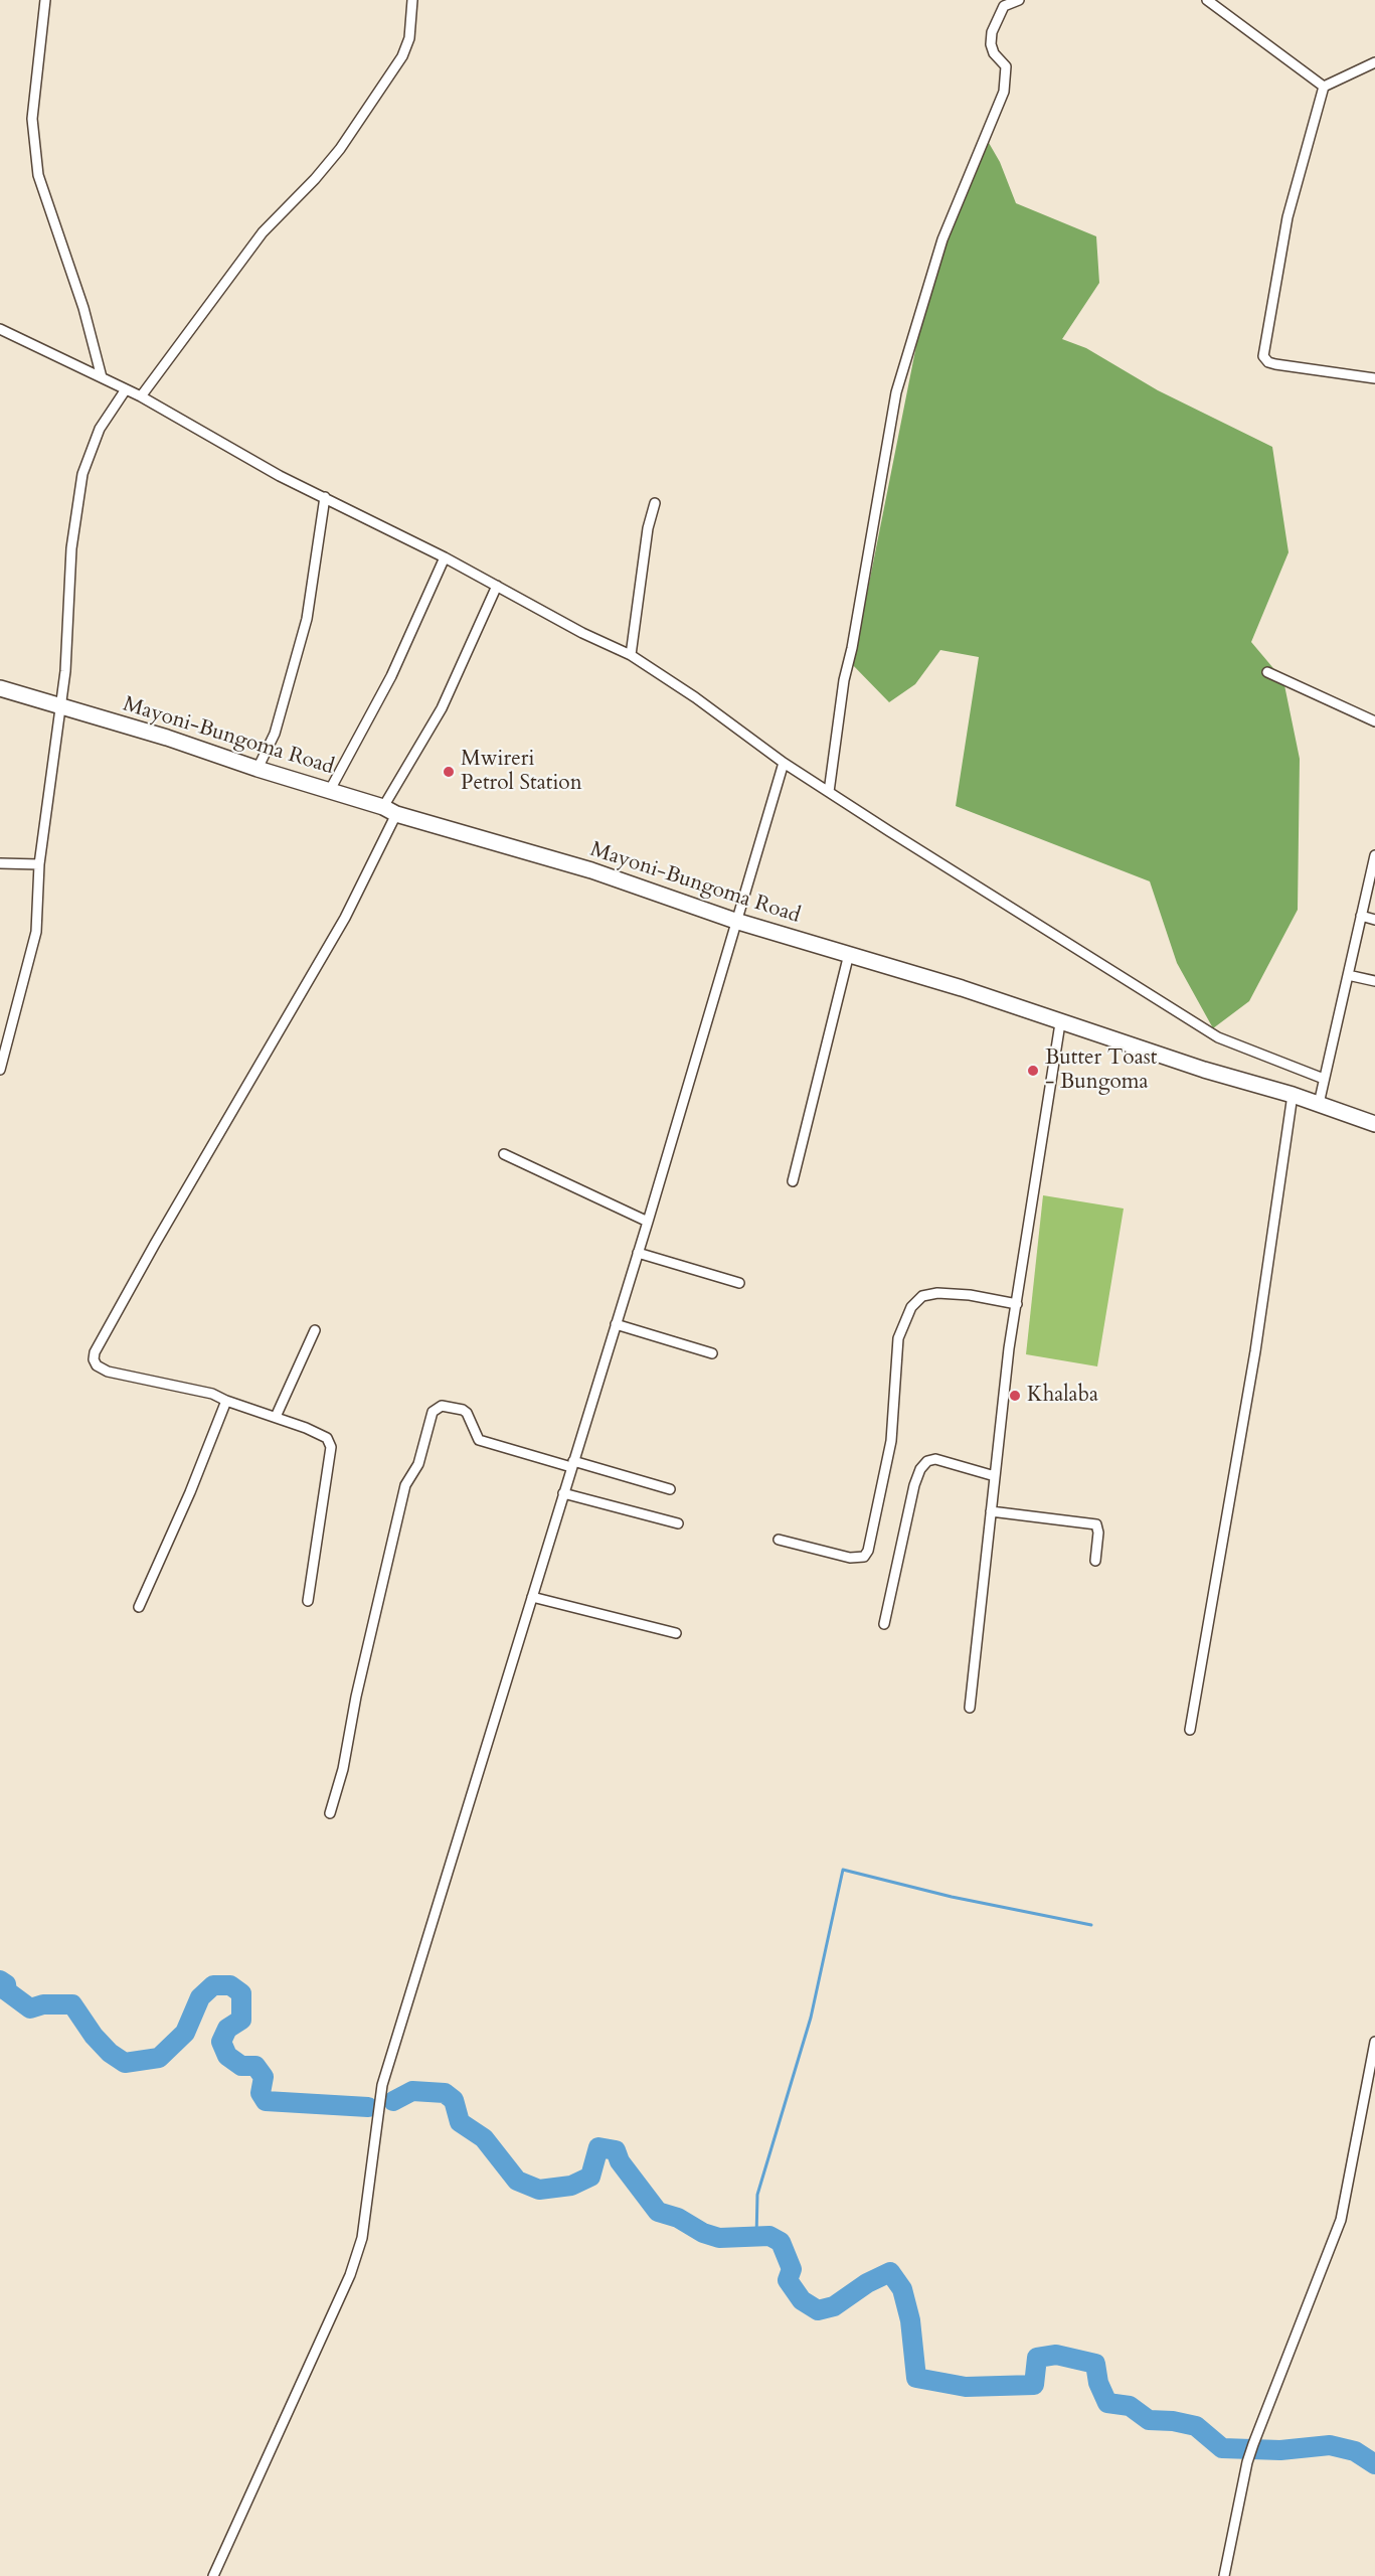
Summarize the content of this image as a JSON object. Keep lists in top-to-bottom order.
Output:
{
  "streets": {
    "main road": ["Mayoni-Bungoma Road"]
  },
  "places": ["Mwireri Petrol Station", "Butter Toast - Bungoma", "Khalaba"]
}
